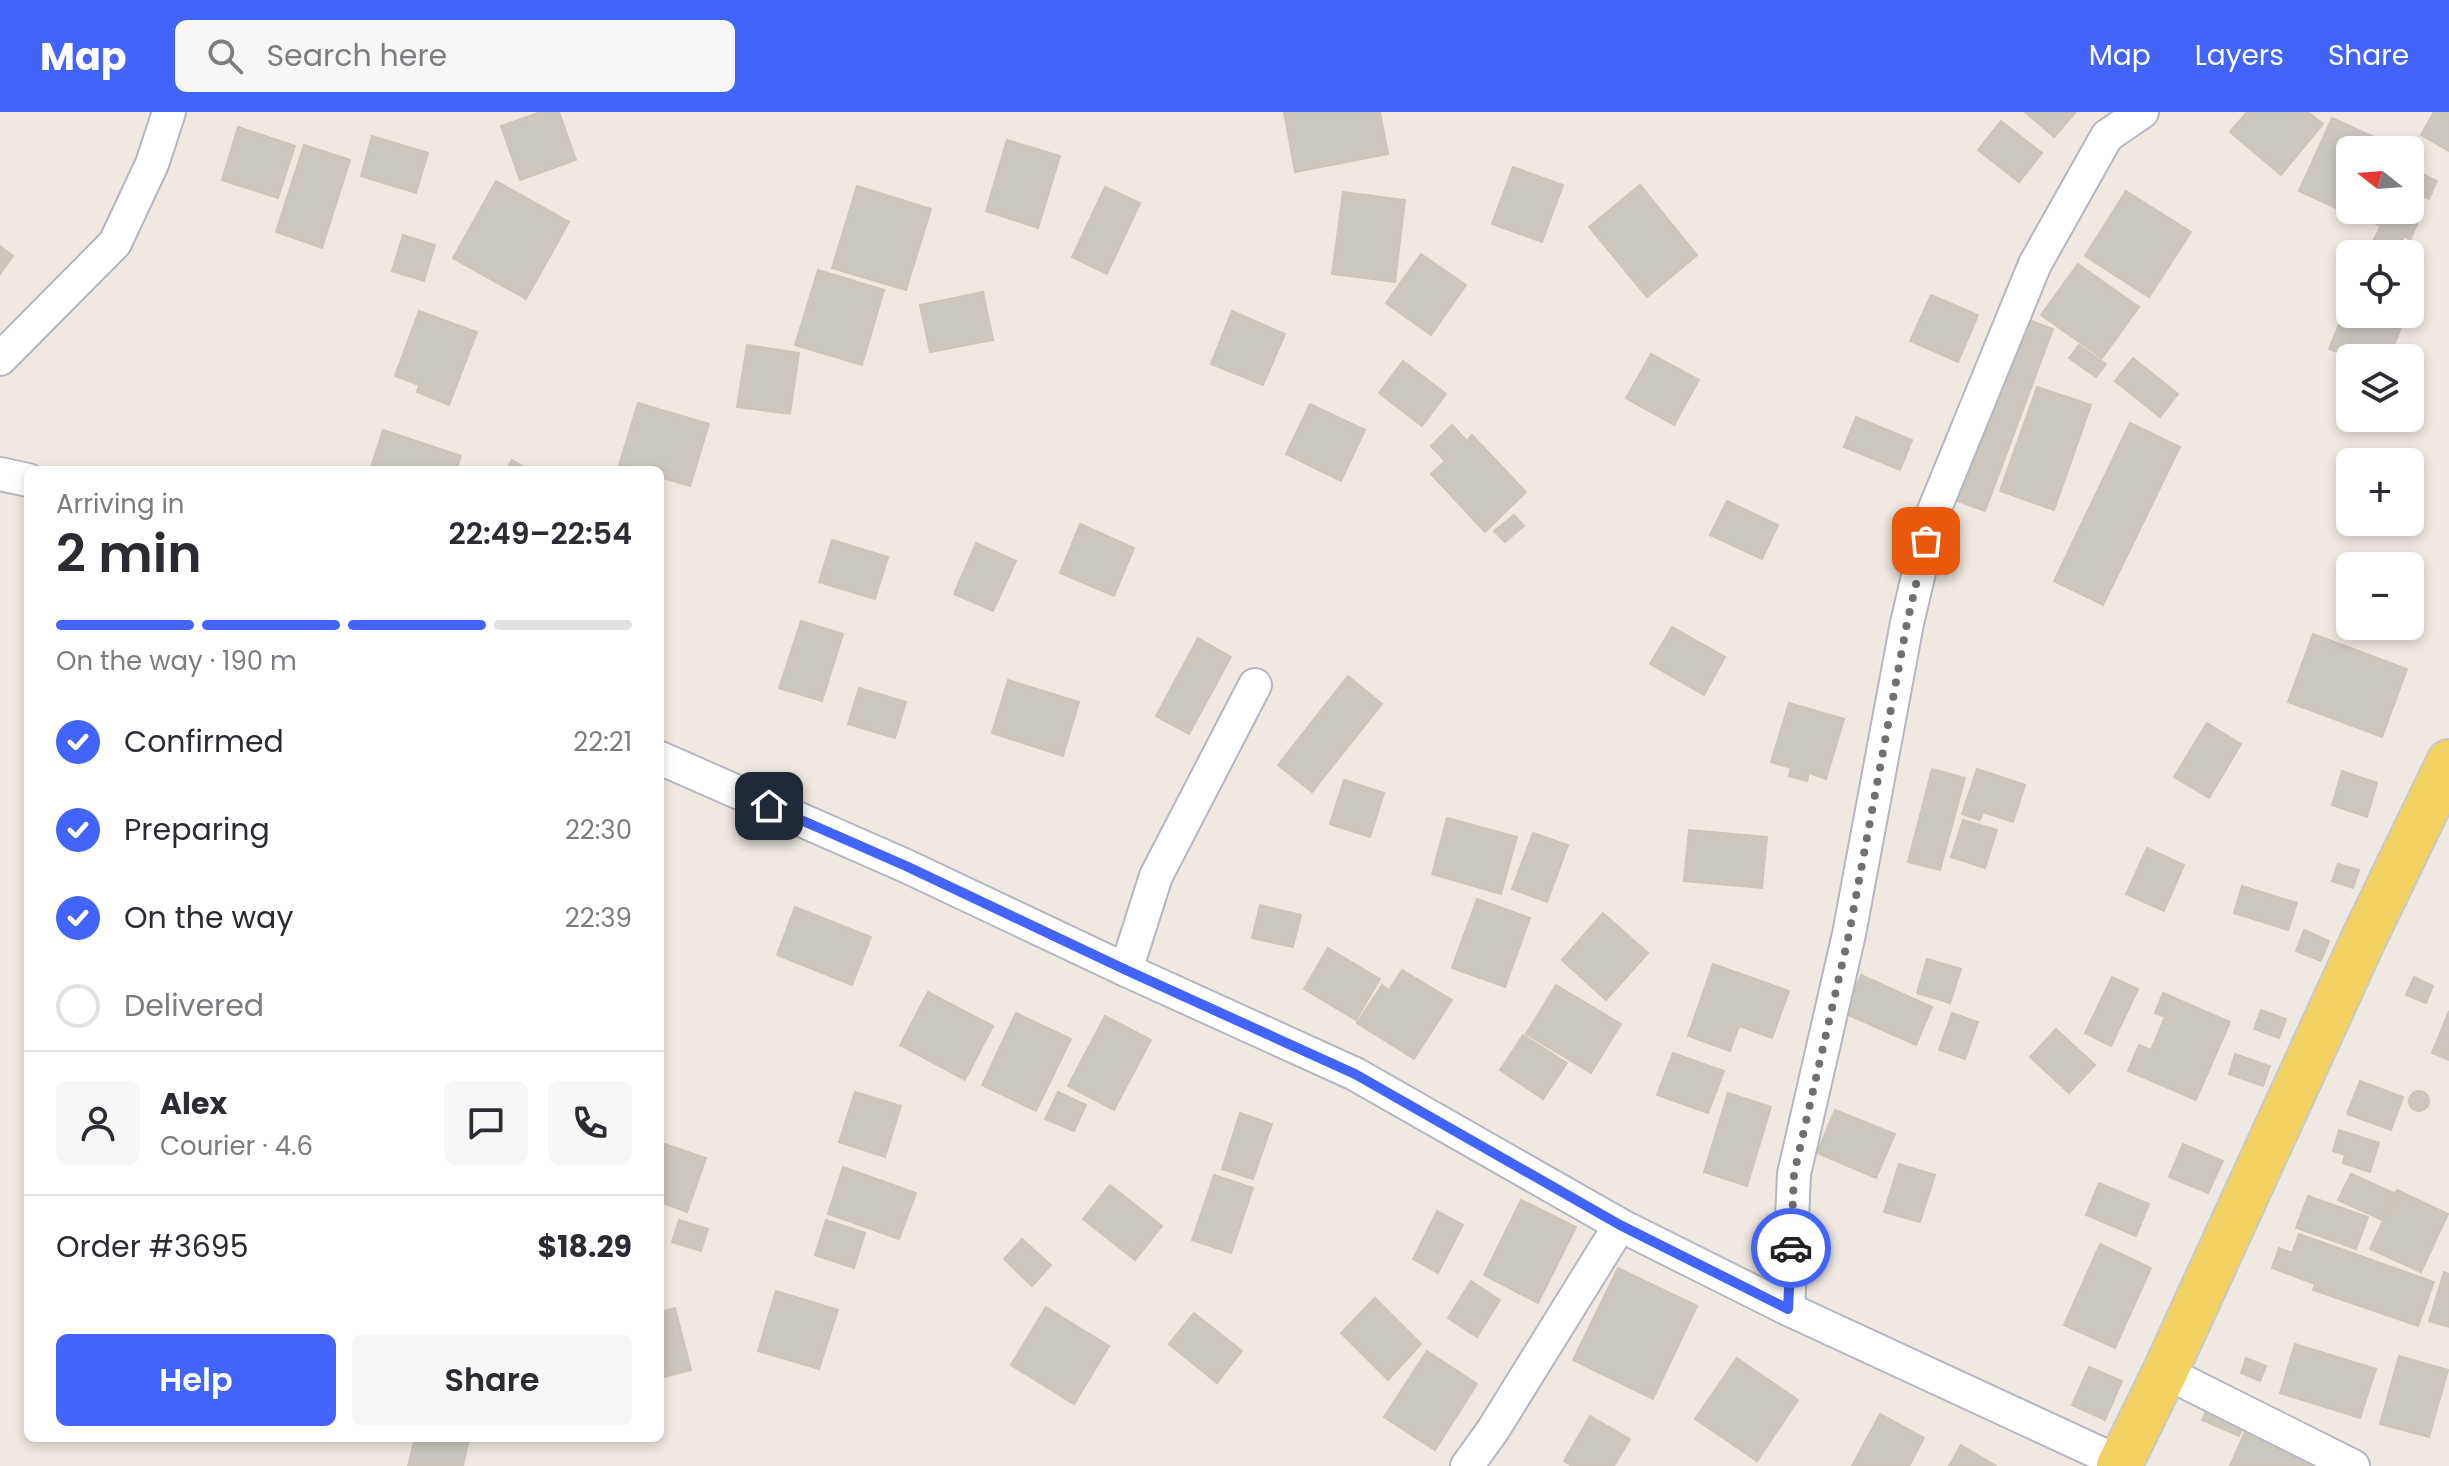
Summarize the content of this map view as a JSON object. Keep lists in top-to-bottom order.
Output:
{
  "north": "left",
  "page": {
    "header": "Map",
    "search": "Search here",
    "nav": ["Map", "Layers", "Share"],
    "map_buttons": ["+", "−"],
    "heading": ["2 min", "Arriving in", "22:49–22:54"],
    "panel": [
      "Alex",
      "Courier · 4.6",
      "Order #3695",
      "$18.29"
    ],
    "bar": "On the way · 190 m",
    "list": [
      ["Confirmed", "22:21"],
      ["Preparing", "22:30"],
      ["On the way", "22:39"],
      "Delivered"
    ],
    "buttons": ["Help", "Share"]
  }
}
